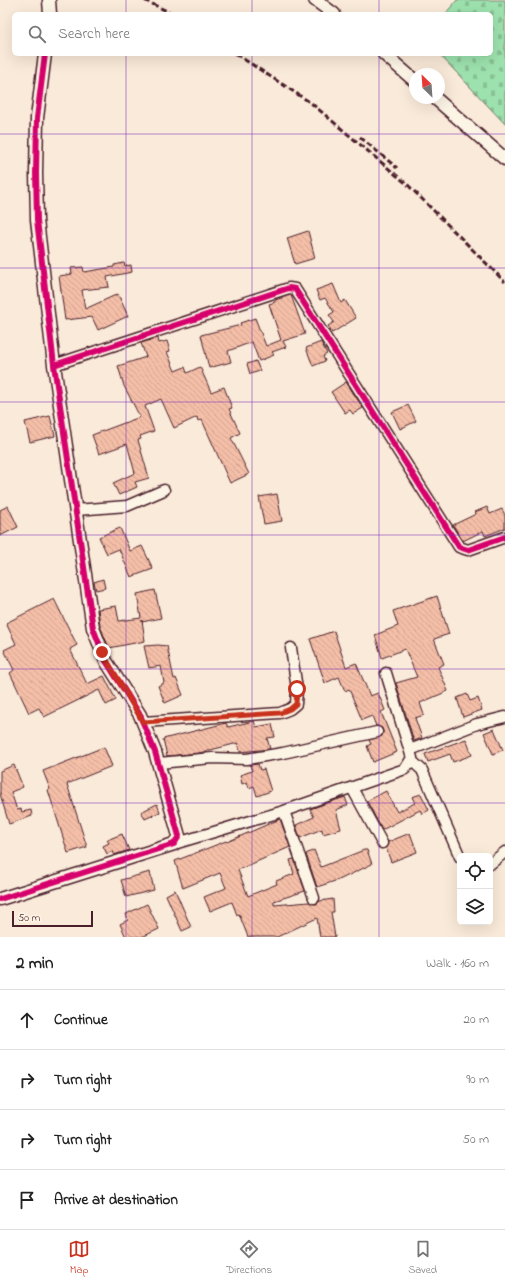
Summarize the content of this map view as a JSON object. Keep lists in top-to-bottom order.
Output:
{
  "scale_bar": "50 m",
  "north": "top left",
  "page": {
    "search": "Search here",
    "scale": "50 m",
    "heading": ["2 min", "Walk · 160 m"],
    "list": [
      ["Continue", "20 m"],
      ["Turn right", "90 m"],
      ["Turn right", "50 m"],
      "Arrive at destination"
    ],
    "nav": ["Map", "Directions", "Saved"]
  }
}
